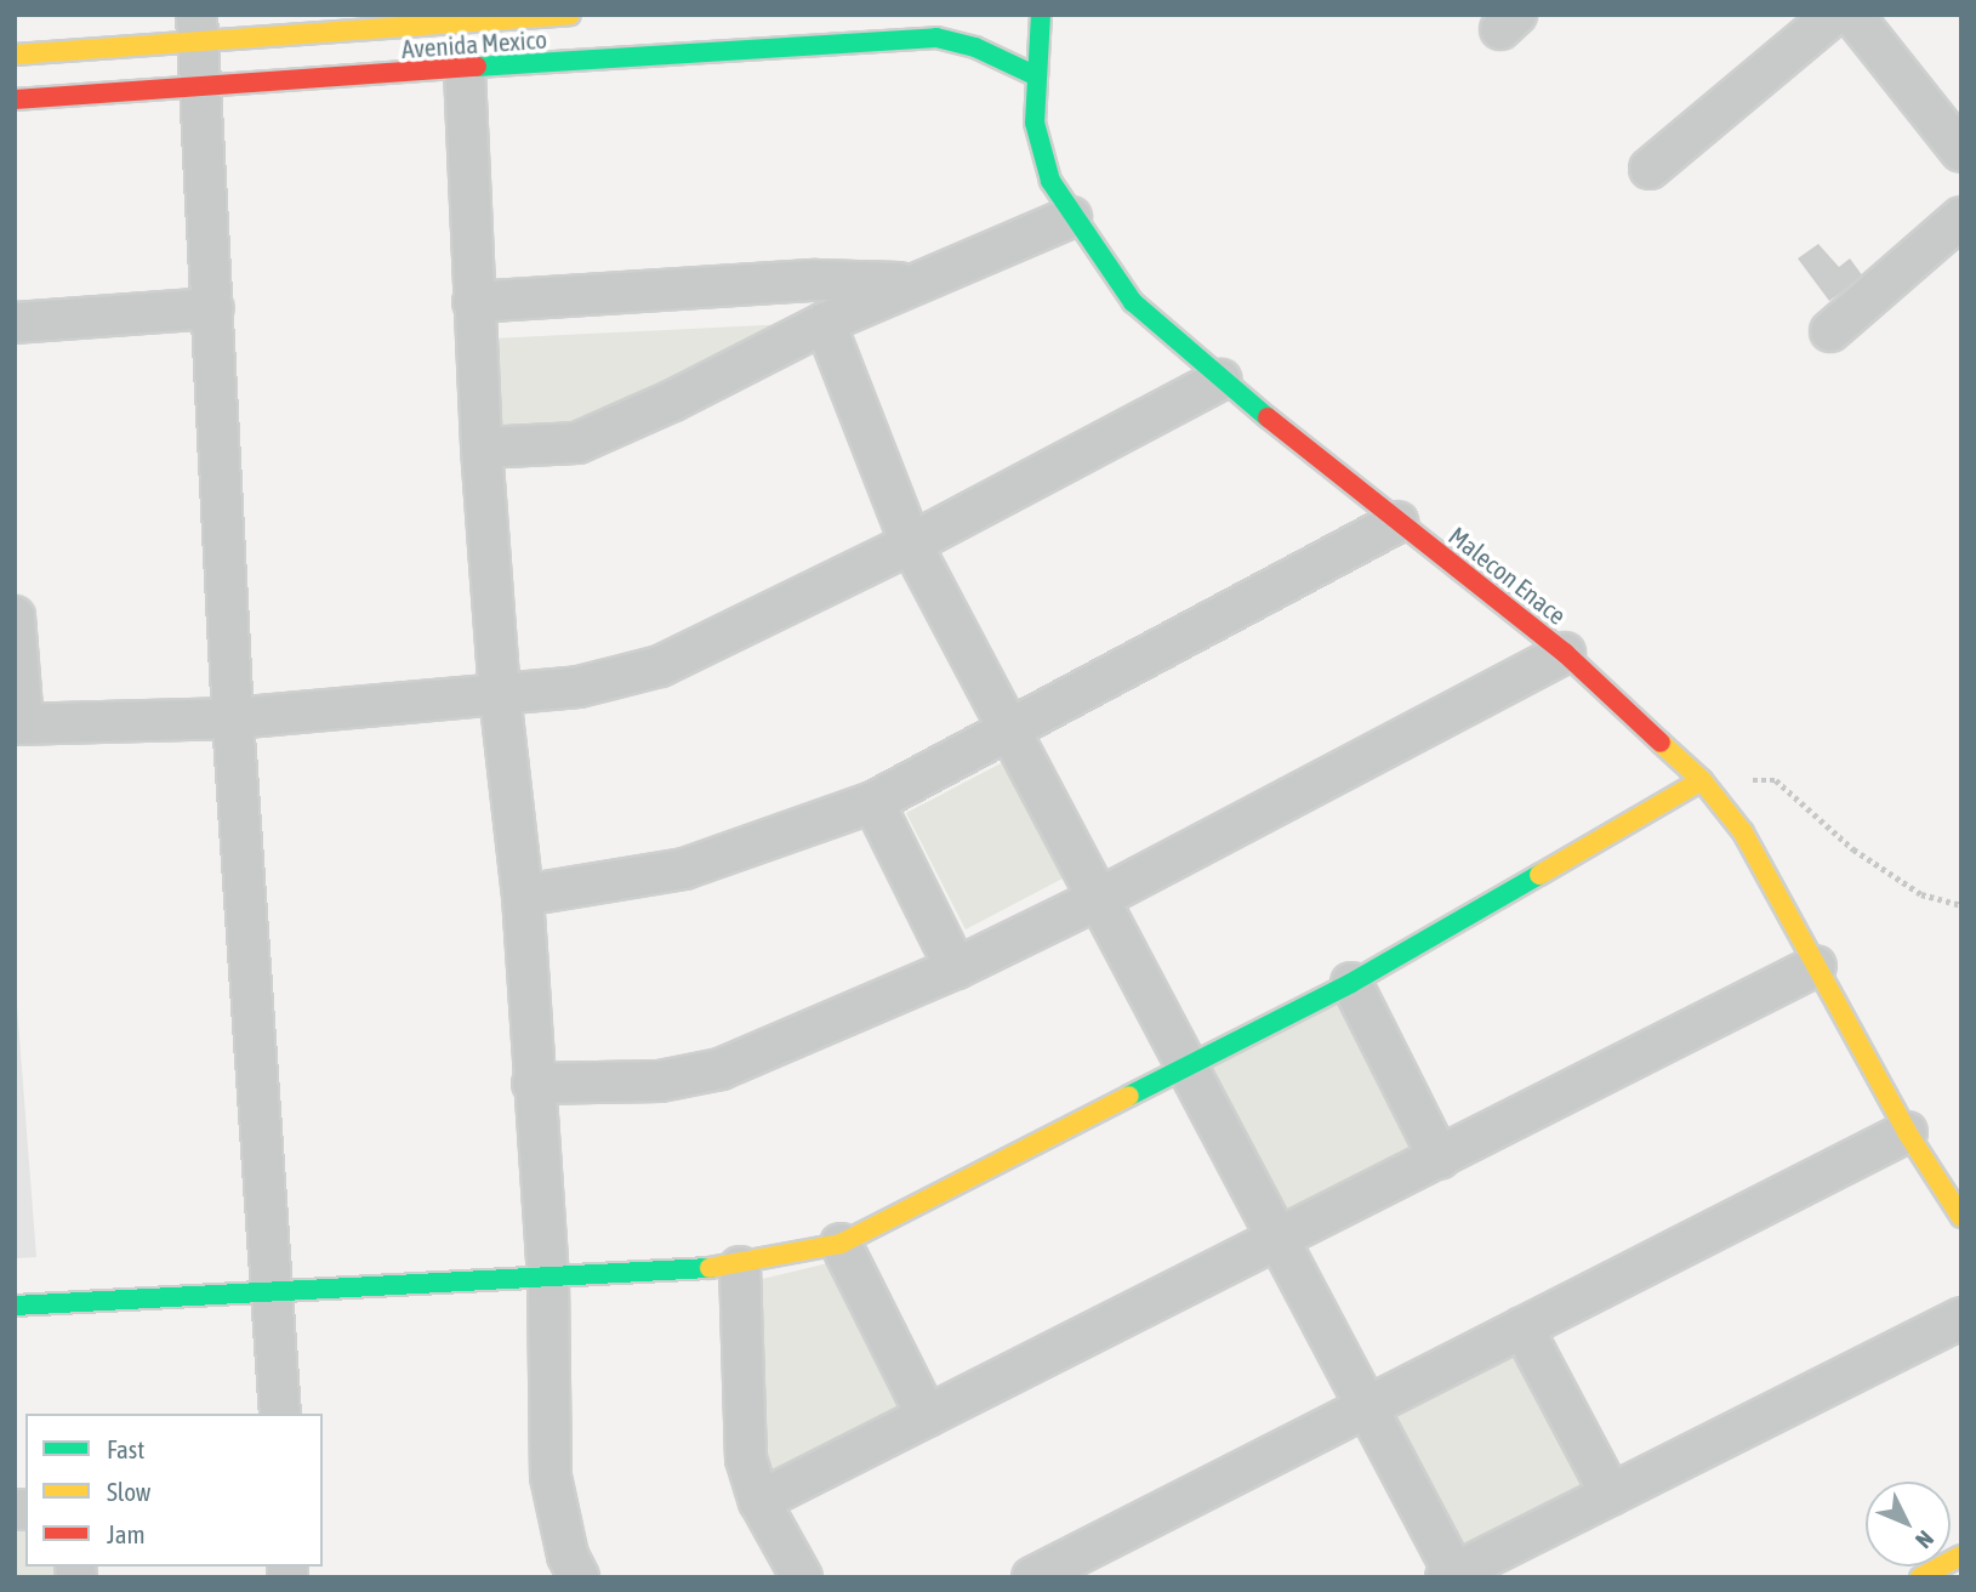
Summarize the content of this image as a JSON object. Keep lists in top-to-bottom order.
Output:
{
  "streets": {
    "street": ["Avenida Mexico", "Malecon Enace"]
  },
  "legend": ["Fast", "Slow", "Jam"],
  "north": "bottom right"
}
